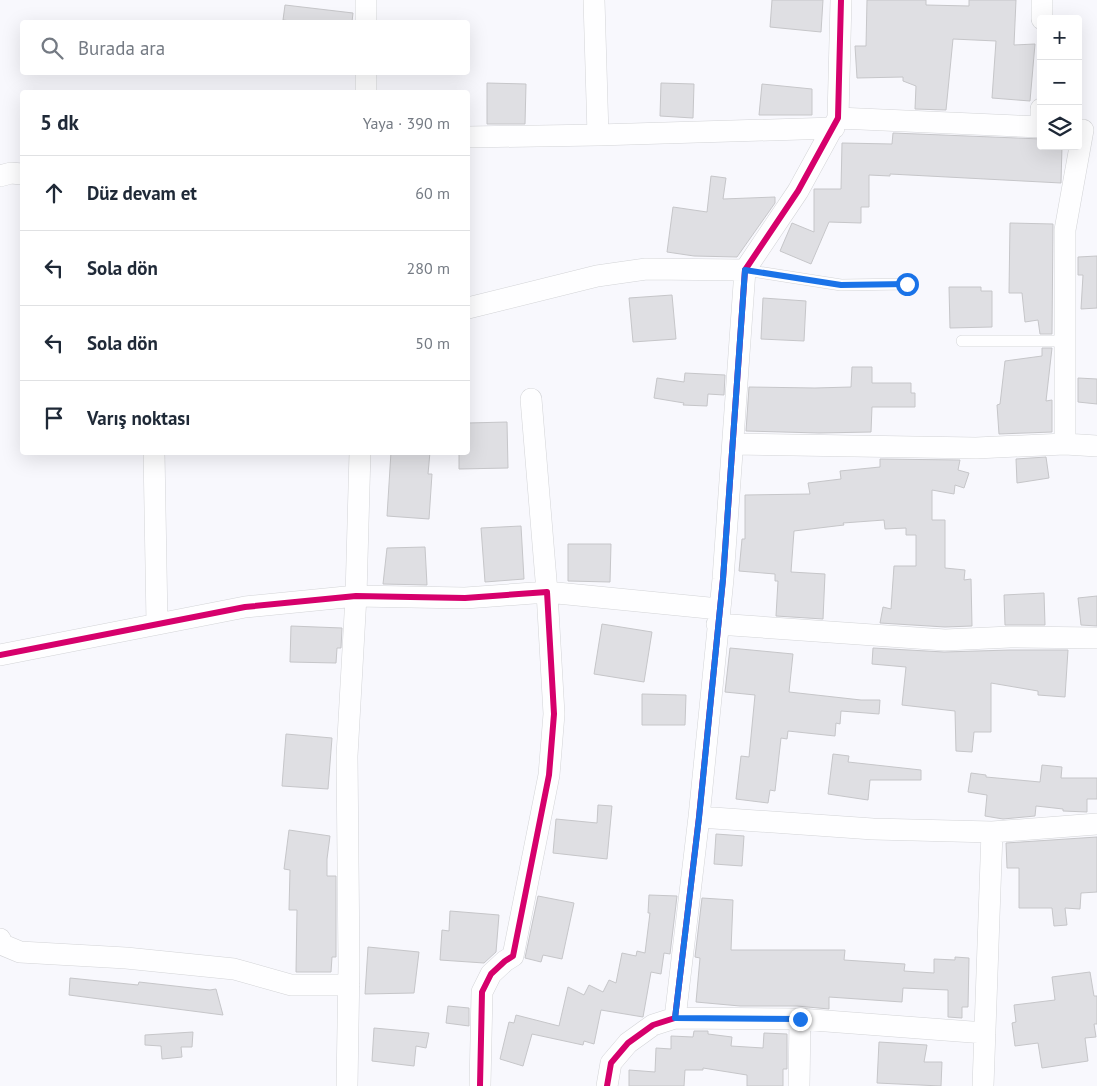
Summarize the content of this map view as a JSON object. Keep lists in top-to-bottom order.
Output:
{
  "page": {
    "map_buttons": ["+", "−"],
    "search": "Burada ara",
    "heading": ["5 dk", "Yaya · 390 m"],
    "list": [
      ["Düz devam et", "60 m"],
      ["Sola dön", "280 m"],
      ["Sola dön", "50 m"],
      "Varış noktası"
    ]
  }
}
